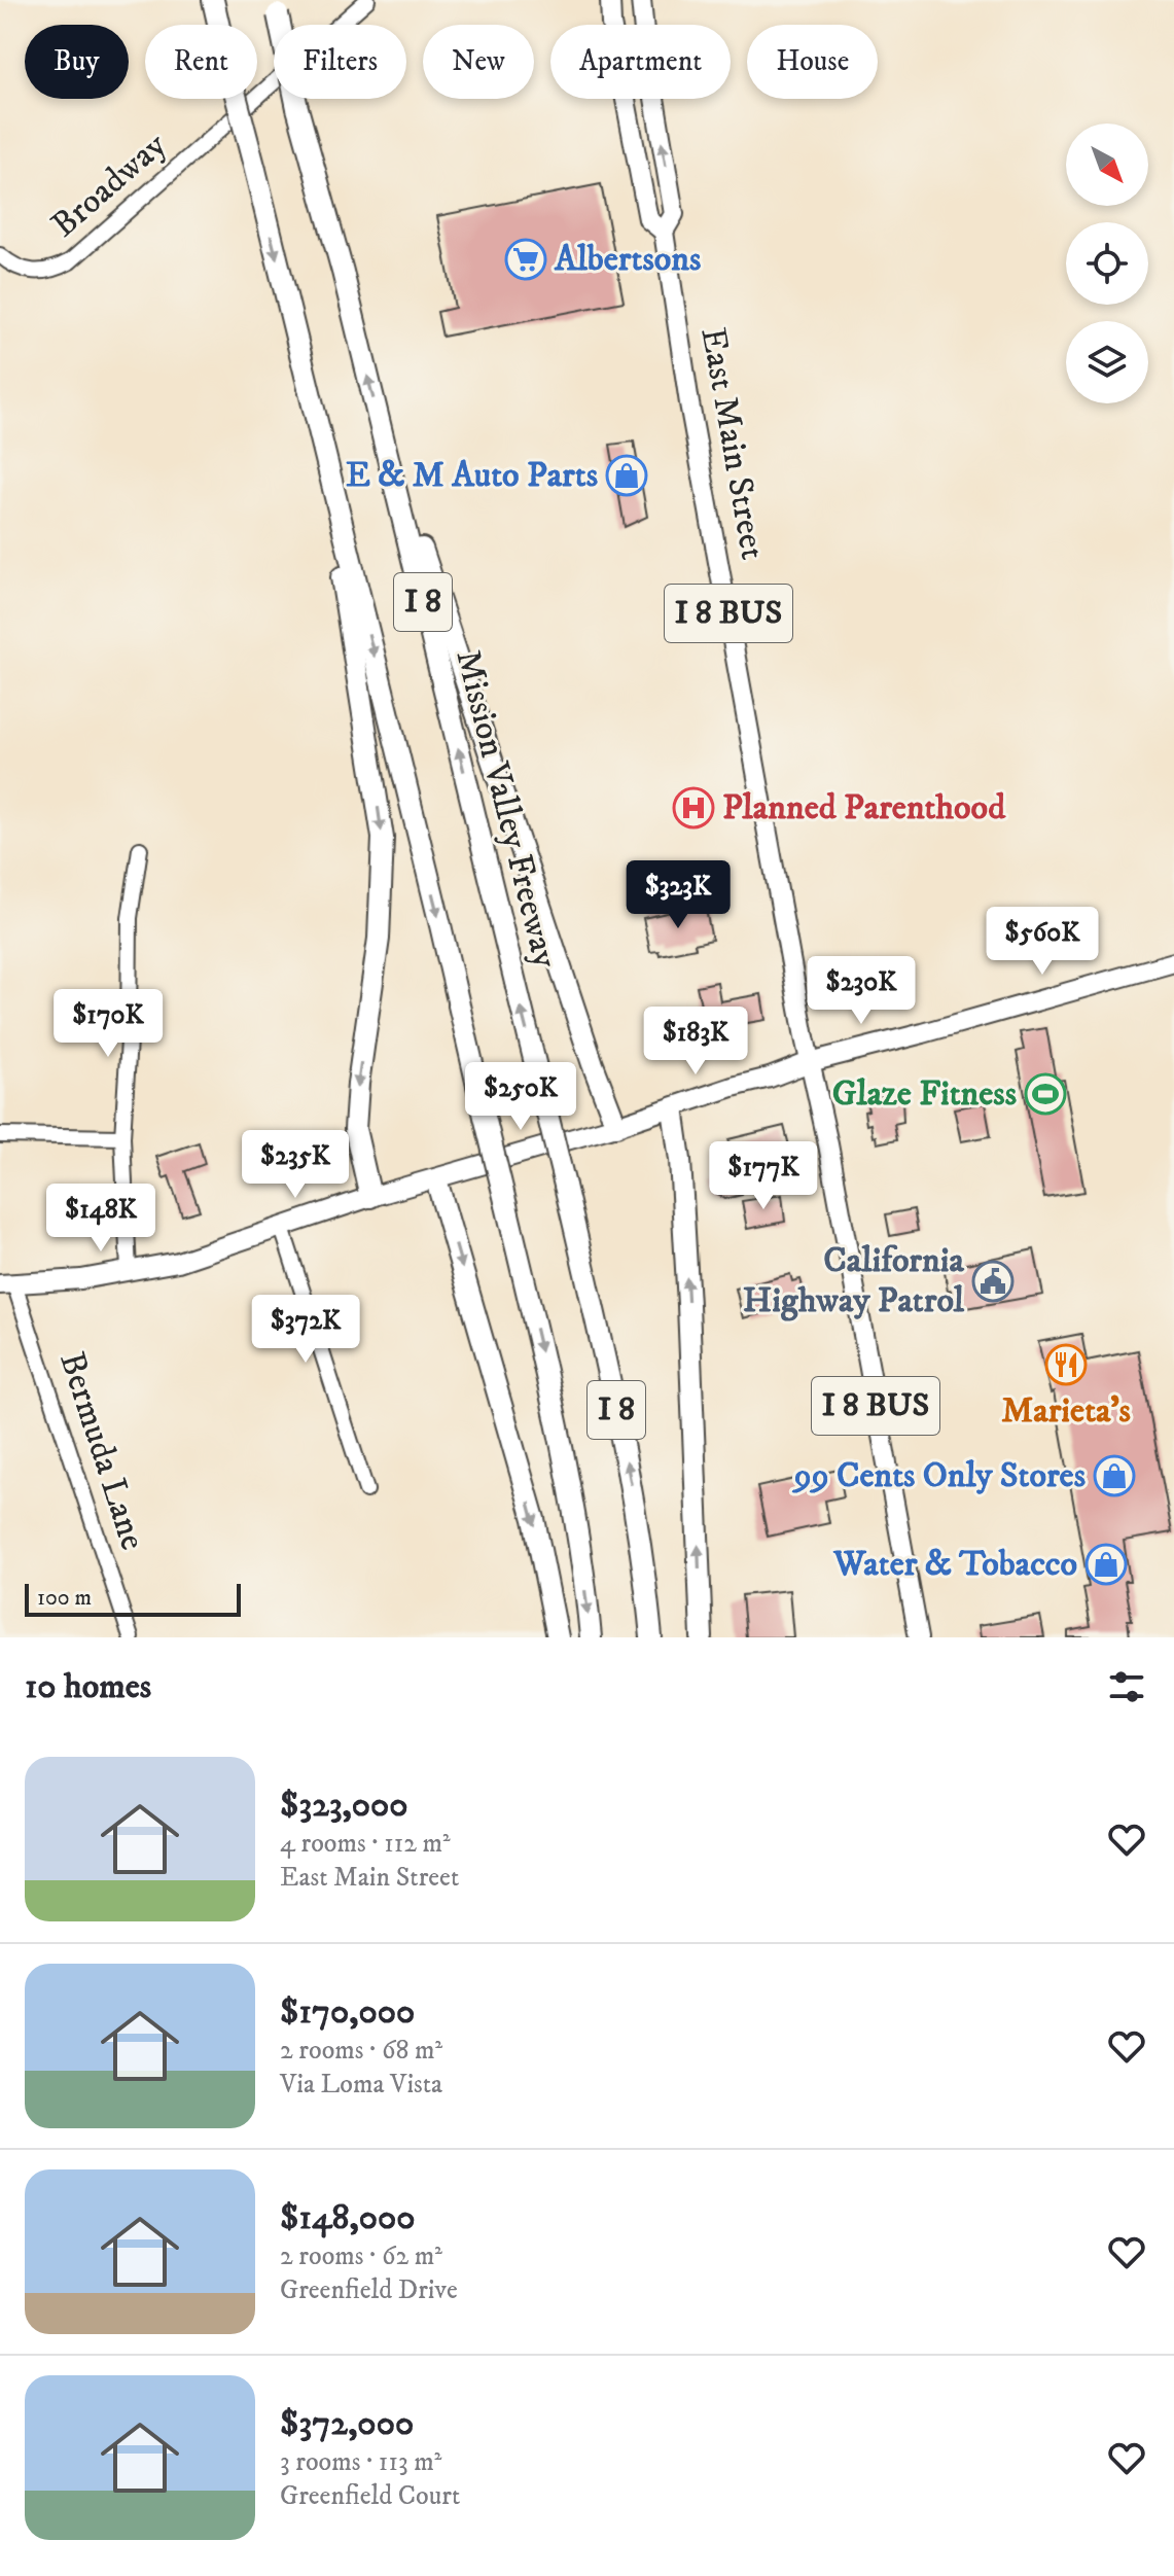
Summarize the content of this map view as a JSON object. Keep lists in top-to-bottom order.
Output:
{
  "streets": {
    "highway": ["I 8", "Mission Valley Freeway"],
    "main road": ["East Main Street", "I 8 BUS"],
    "street": ["Broadway", "Bermuda Lane"]
  },
  "places": {
    "supermarket": ["Albertsons"],
    "shop": ["E & M Auto Parts", "99 Cents Only Stores", "Water & Tobacco"],
    "hospital": ["Planned Parenthood"],
    "sports": ["Glaze Fitness"],
    "public building": ["California Highway Patrol"],
    "restaurant": ["Marieta's"]
  },
  "scale_bar": "100 m",
  "north": "bottom right",
  "page": {
    "chip": [
      "Buy",
      "Rent",
      "Filters",
      "New",
      "Apartment",
      "House"
    ],
    "price": [
      "$323K",
      "$560K",
      "$230K",
      "$170K",
      "$183K",
      "$250K",
      "$235K",
      "$177K",
      "$148K",
      "$372K"
    ],
    "scale": "100 m",
    "heading": "10 homes",
    "list": [
      {
        "name": "$323,000",
        "note": "4 rooms · 112 m² · East Main Street"
      },
      {
        "name": "$170,000",
        "note": "2 rooms · 68 m² · Via Loma Vista"
      },
      {
        "name": "$148,000",
        "note": "2 rooms · 62 m² · Greenfield Drive"
      },
      {
        "name": "$372,000",
        "note": "3 rooms · 113 m² · Greenfield Court"
      }
    ]
  }
}
